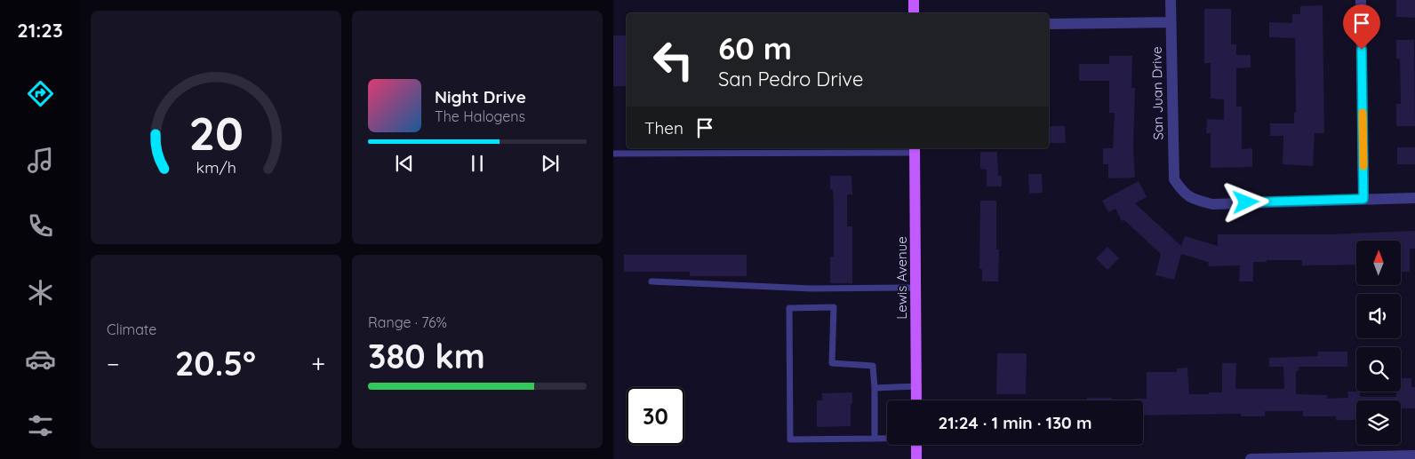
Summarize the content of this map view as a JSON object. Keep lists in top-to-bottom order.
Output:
{
  "streets": {
    "main road": ["Lewis Avenue"],
    "street": ["San Juan Drive"]
  },
  "north": "top",
  "page": {
    "tabs": "21:23",
    "turn": ["60 m", "San Pedro Drive"],
    "song": ["Night Drive", "The Halogens"],
    "then": "Then",
    "tile": [
      "Climate",
      ["Range · 76%", "380 km"]
    ],
    "heat": ["−", "20.5°", "+"],
    "limit": "30",
    "trip": "21:24 · 1 min · 130 m",
    "gauge": ["20", "km/h"]
  }
}
